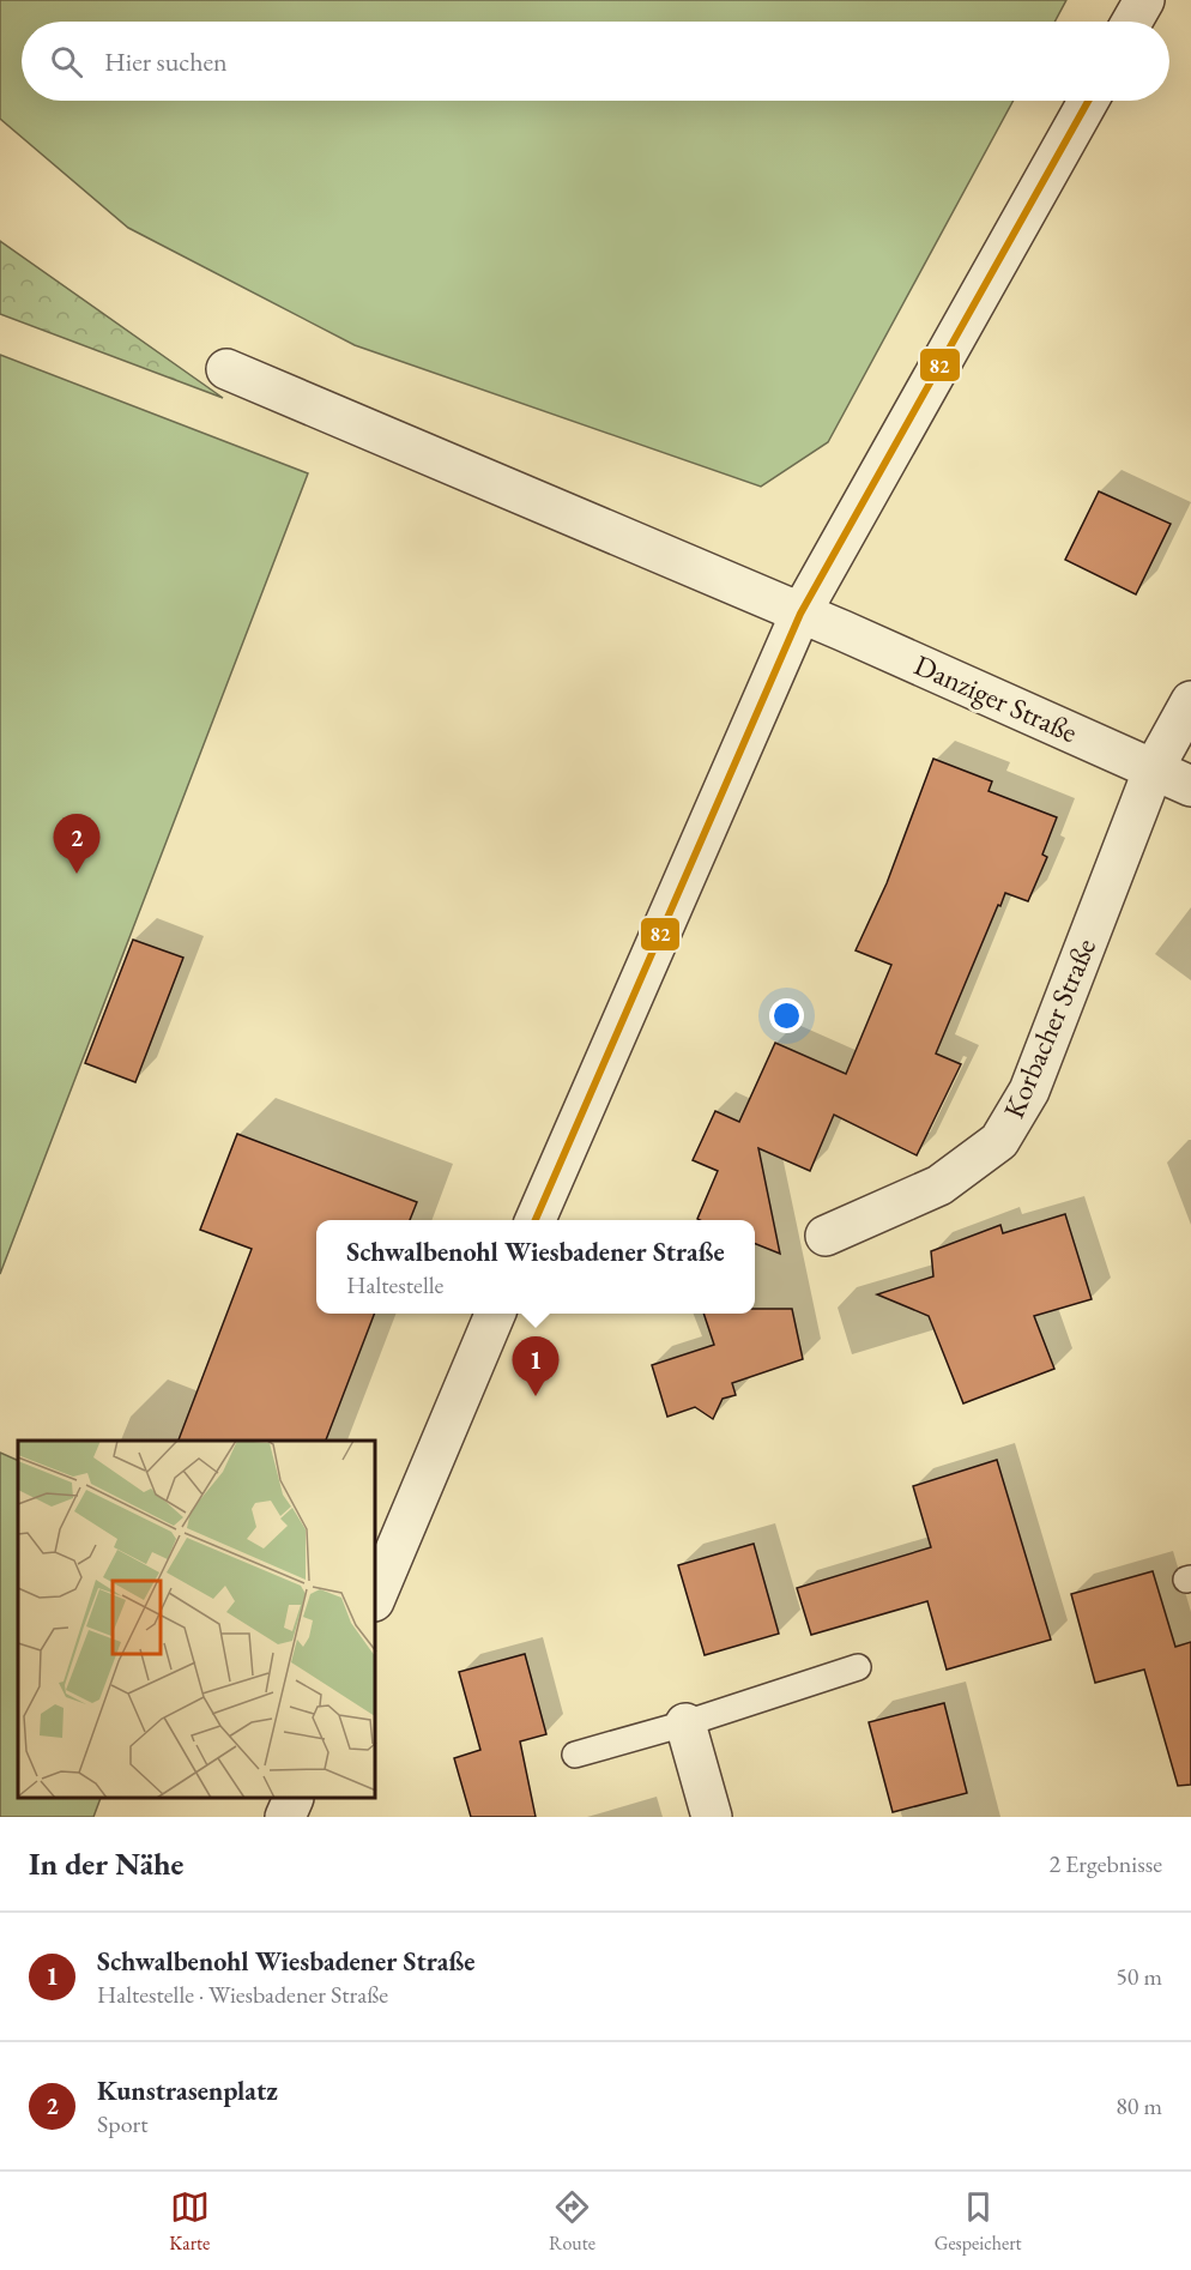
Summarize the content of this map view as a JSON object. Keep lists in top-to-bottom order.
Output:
{
  "streets": {
    "street": ["Danziger Straße", "Korbacher Straße"]
  },
  "crossings": [
    ["Danziger Straße", "Korbacher Straße"]
  ],
  "lines": ["transit line 82"],
  "page": {
    "search": "Hier suchen",
    "pins": ["2", "1"],
    "popup": ["Schwalbenohl Wiesbadener Straße", "Haltestelle"],
    "heading": ["In der Nähe", "2 Ergebnisse"],
    "list": [
      {
        "mark": "1",
        "name": "Schwalbenohl Wiesbadener Straße",
        "note": "Haltestelle · Wiesbadener Straße",
        "value": "50 m"
      },
      {
        "mark": "2",
        "name": "Kunstrasenplatz",
        "note": "Sport",
        "value": "80 m"
      }
    ],
    "nav": ["Karte", "Route", "Gespeichert"]
  }
}
